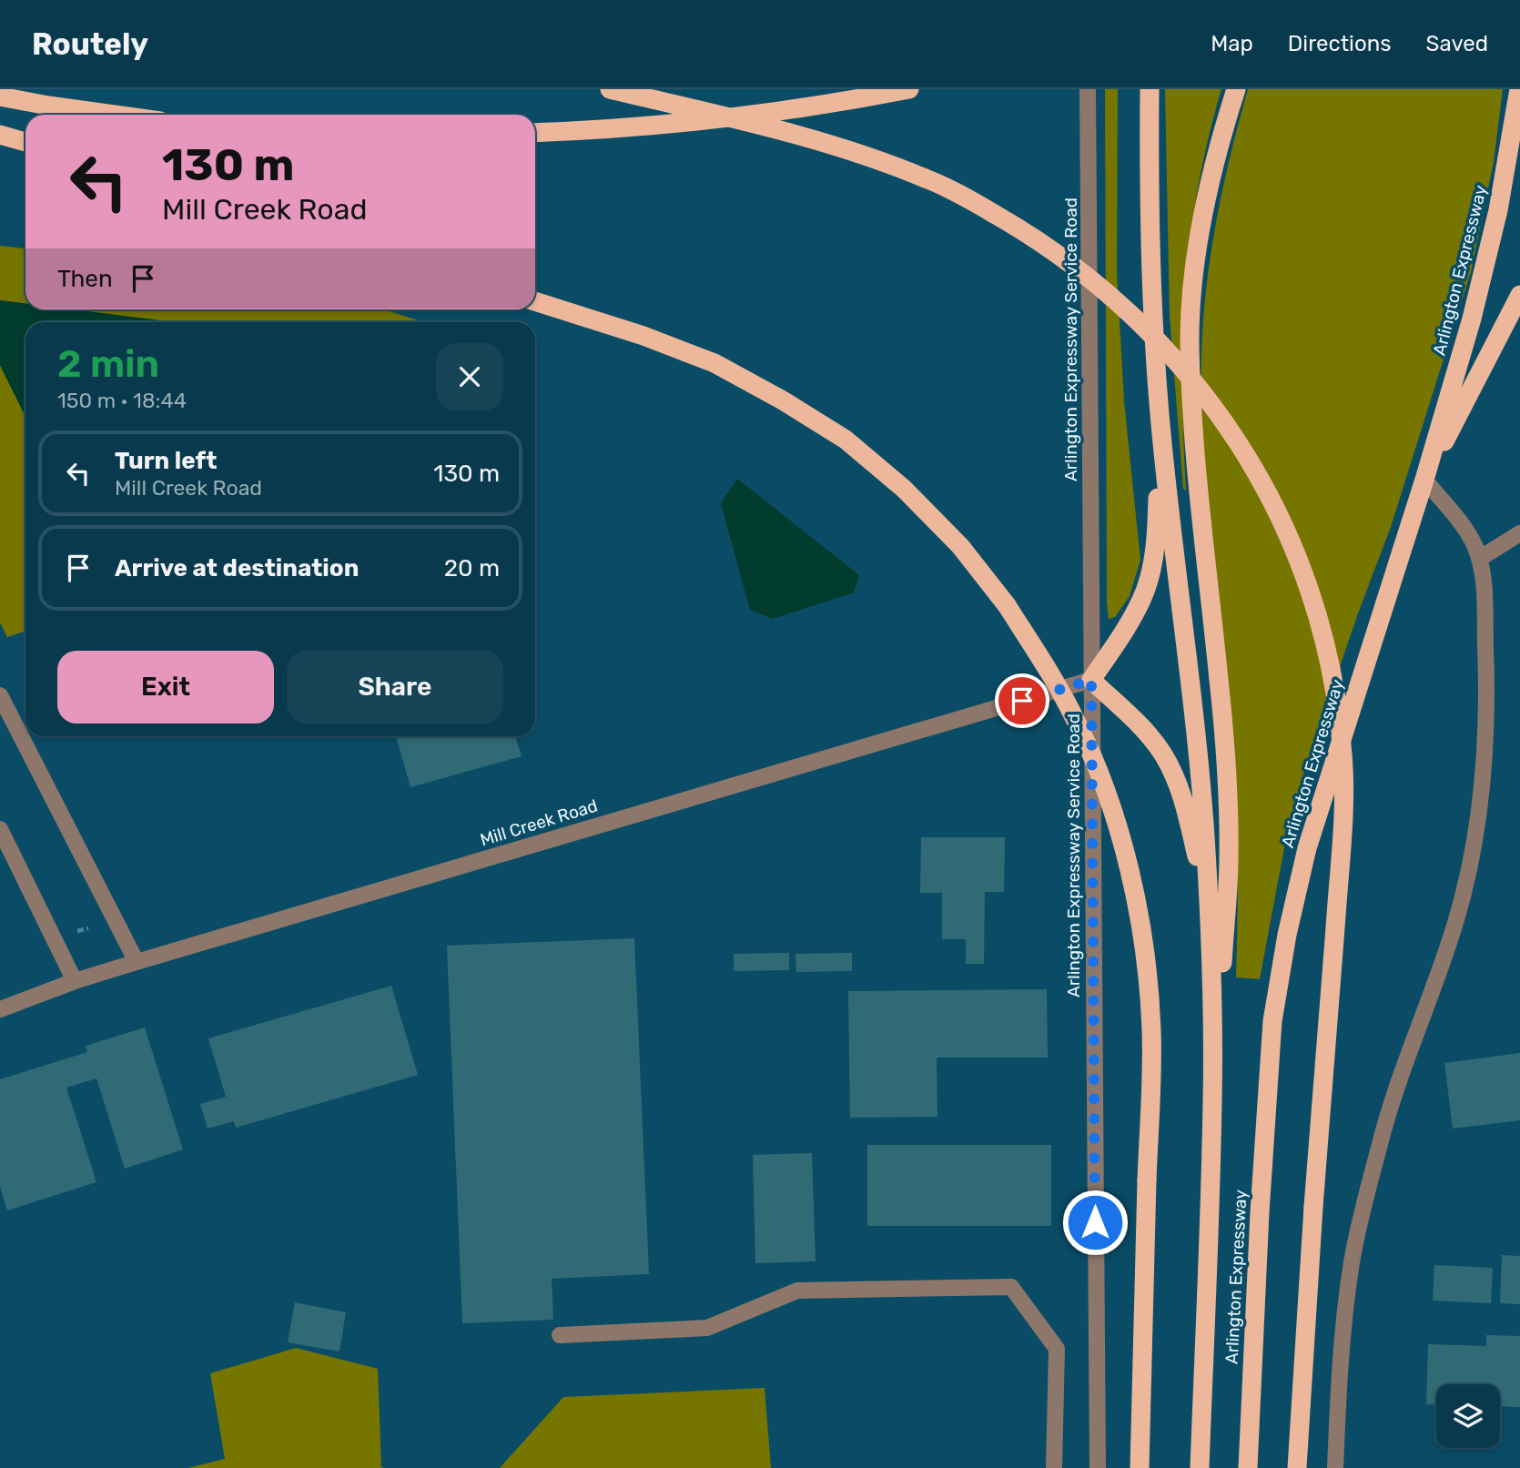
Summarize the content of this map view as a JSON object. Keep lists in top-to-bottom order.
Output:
{
  "streets": {
    "highway": ["Arlington Expressway"],
    "street": ["Arlington Expressway Service Road", "Mill Creek Road"]
  },
  "crossings": [
    ["Arlington Expressway Service Road", "Mill Creek Road"]
  ],
  "page": {
    "header": "Routely",
    "nav": ["Map", "Directions", "Saved"],
    "turn": ["130 m", "Mill Creek Road"],
    "then": "Then",
    "heading": ["2 min", "150 m · 18:44"],
    "list": [
      {
        "name": "Turn left",
        "note": "Mill Creek Road",
        "value": "130 m"
      },
      {
        "name": "Arrive at destination",
        "value": "20 m"
      }
    ],
    "buttons": ["Exit", "Share"]
  }
}
